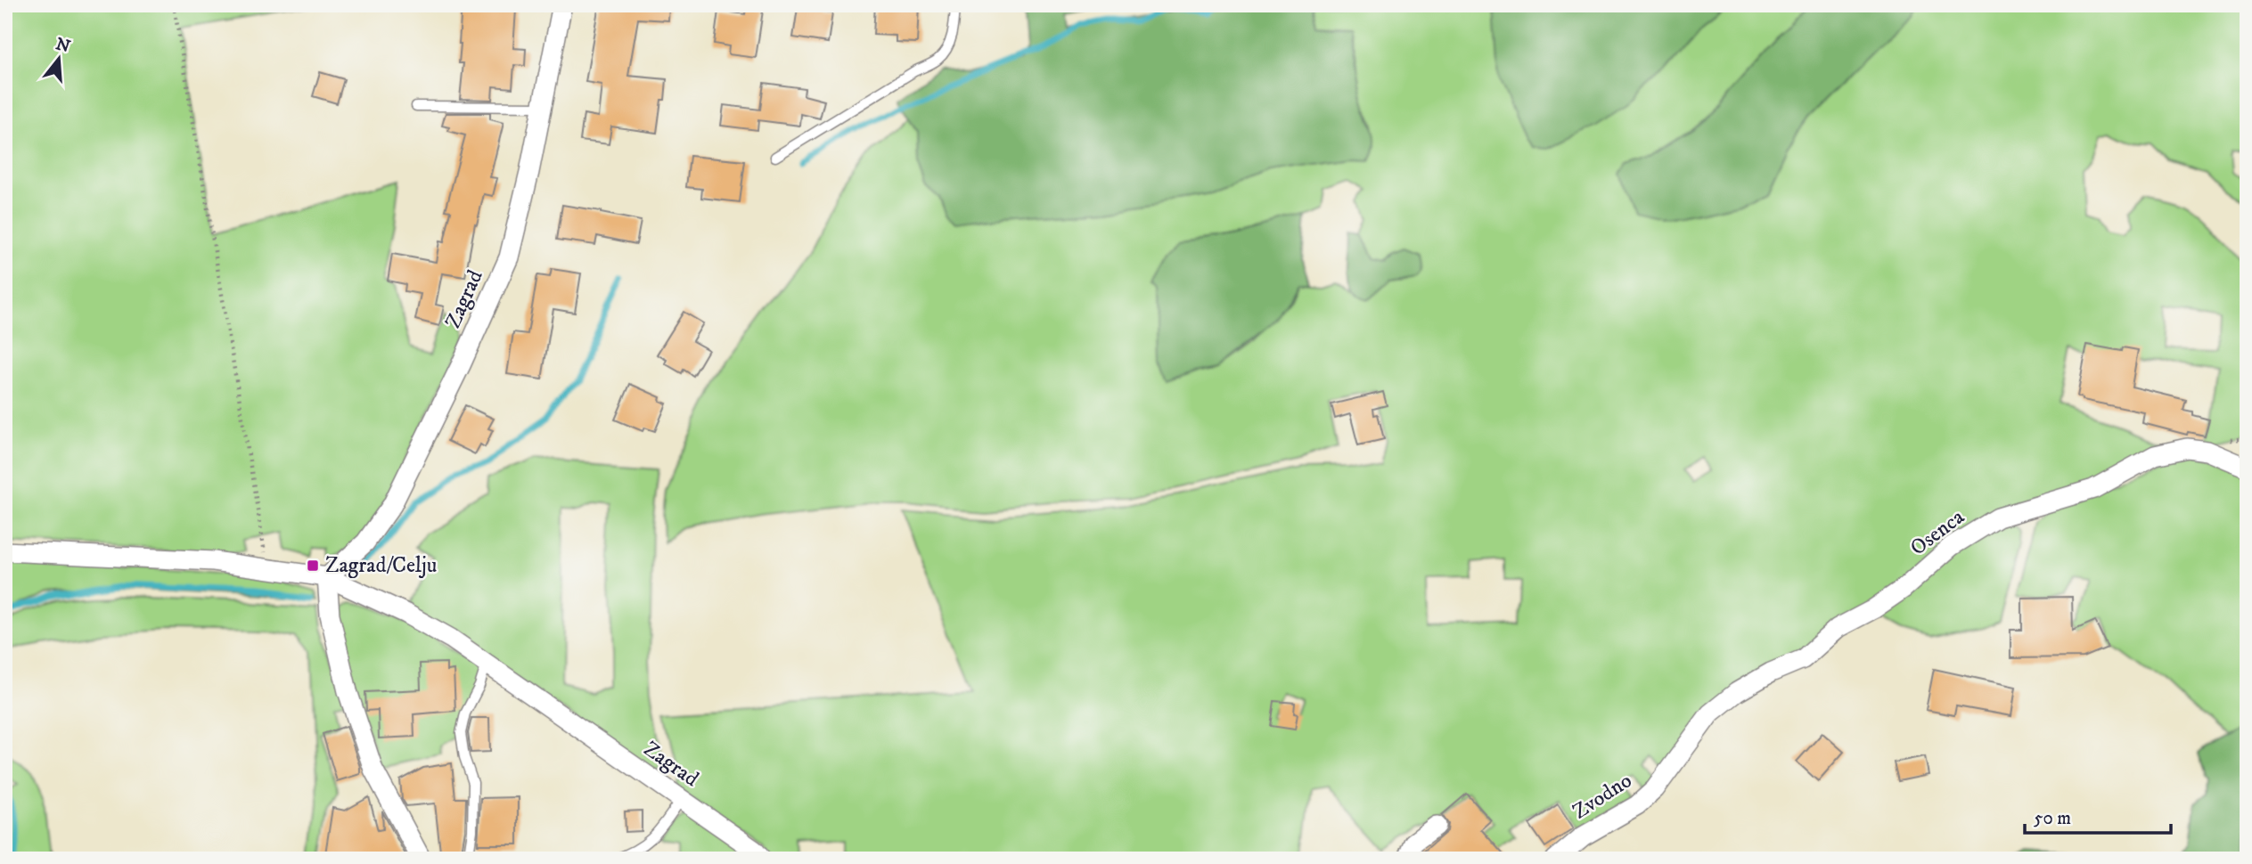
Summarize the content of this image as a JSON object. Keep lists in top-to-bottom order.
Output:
{
  "streets": {
    "street": ["Zagrad", "Osenca", "Zvodno"]
  },
  "crossings": [
    ["Osenca", "Zvodno"]
  ],
  "places": {
    "transit": ["Zagrad/Celju"]
  },
  "scale_bar": "50 m",
  "north": "top"
}
